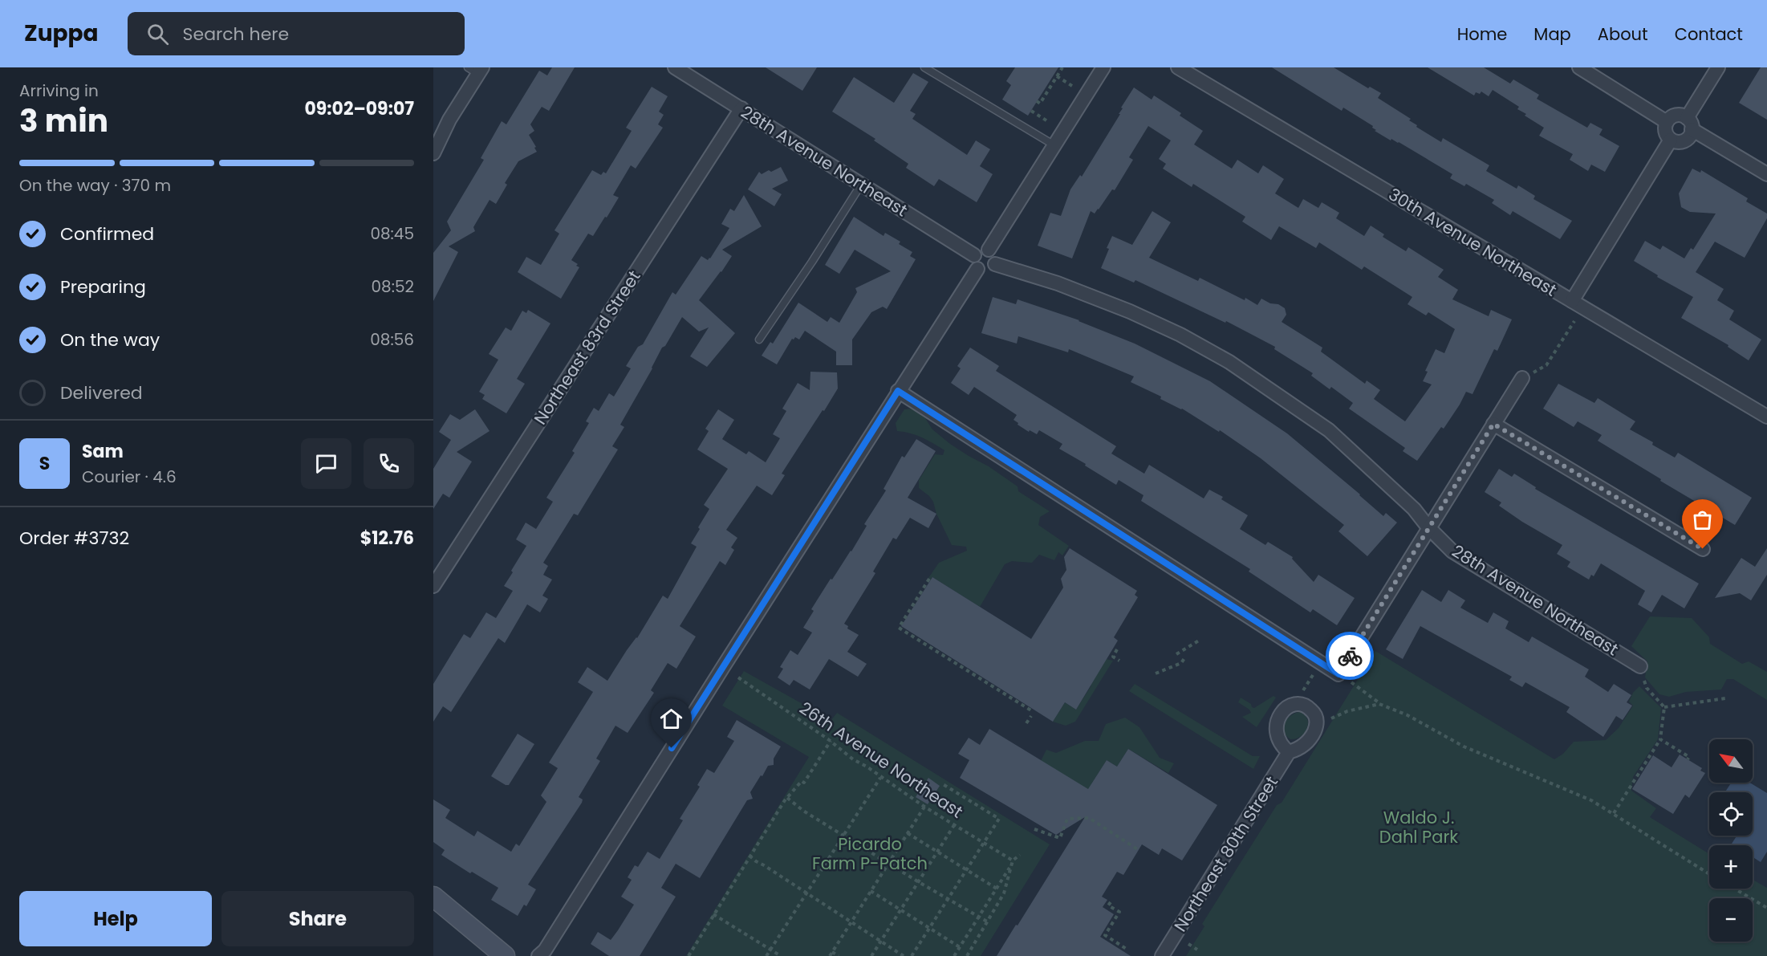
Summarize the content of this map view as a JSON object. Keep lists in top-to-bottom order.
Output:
{
  "streets": {
    "street": [
      "28th Avenue Northeast",
      "30th Avenue Northeast",
      "Northeast 83rd Street",
      "Northeast 80th Street"
    ],
    "path": ["26th Avenue Northeast"]
  },
  "crossings": [
    ["28th Avenue Northeast", "Northeast 83rd Street"]
  ],
  "parks": ["Waldo J. Dahl Park", "Picardo Farm P-Patch"],
  "north": "top left",
  "page": {
    "header": "Zuppa",
    "search": "Search here",
    "nav": [
      "Home",
      "Map",
      "About",
      "Contact"
    ],
    "heading": ["3 min", "Arriving in", "09:02–09:07"],
    "panel": [
      "Sam",
      "Courier · 4.6",
      "Order #3732",
      "$12.76"
    ],
    "bar": "On the way · 370 m",
    "list": [
      ["Confirmed", "08:45"],
      ["Preparing", "08:52"],
      ["On the way", "08:56"],
      "Delivered"
    ],
    "round": "S",
    "map_buttons": ["+", "−"],
    "buttons": ["Help", "Share"]
  }
}
